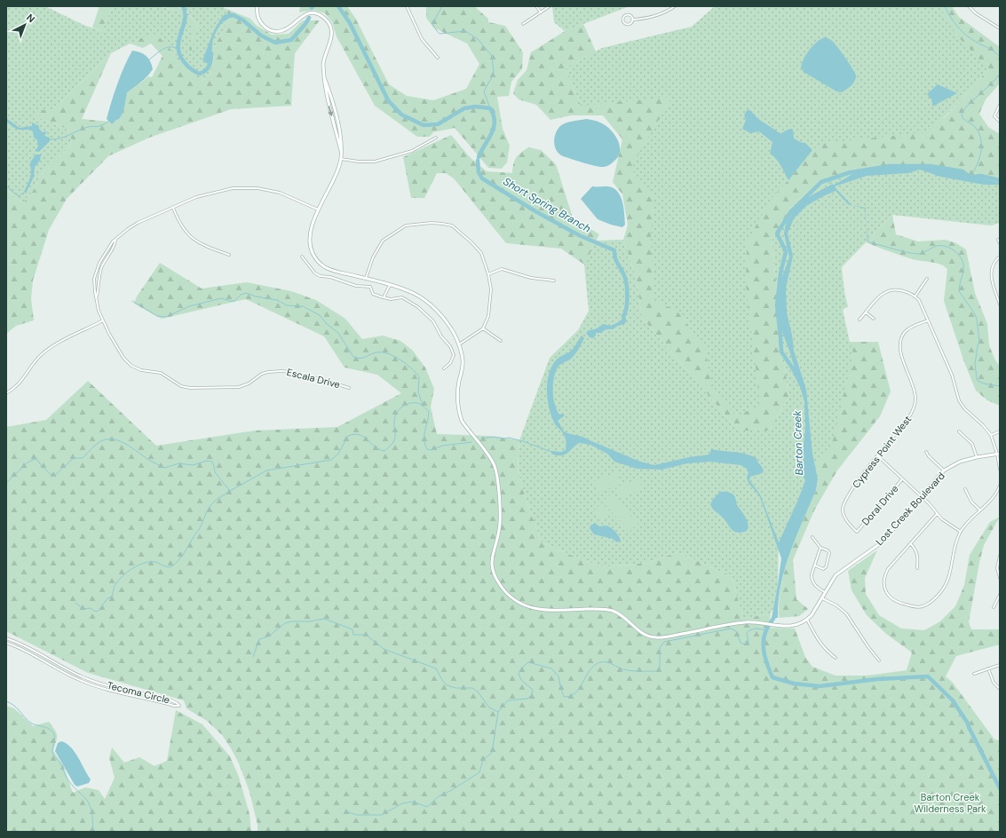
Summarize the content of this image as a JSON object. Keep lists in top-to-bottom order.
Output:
{
  "streets": {
    "street": [
      "Escala Drive",
      "Cypress Point West",
      "Doral Drive",
      "Lost Creek Boulevard",
      "Tecoma Circle"
    ]
  },
  "crossings": [
    ["Cypress Point West", "Doral Drive"]
  ],
  "water": ["Short Spring Branch", "Barton Creek"],
  "parks": ["Barton Creek Wilderness Park"],
  "north": "top right"
}
